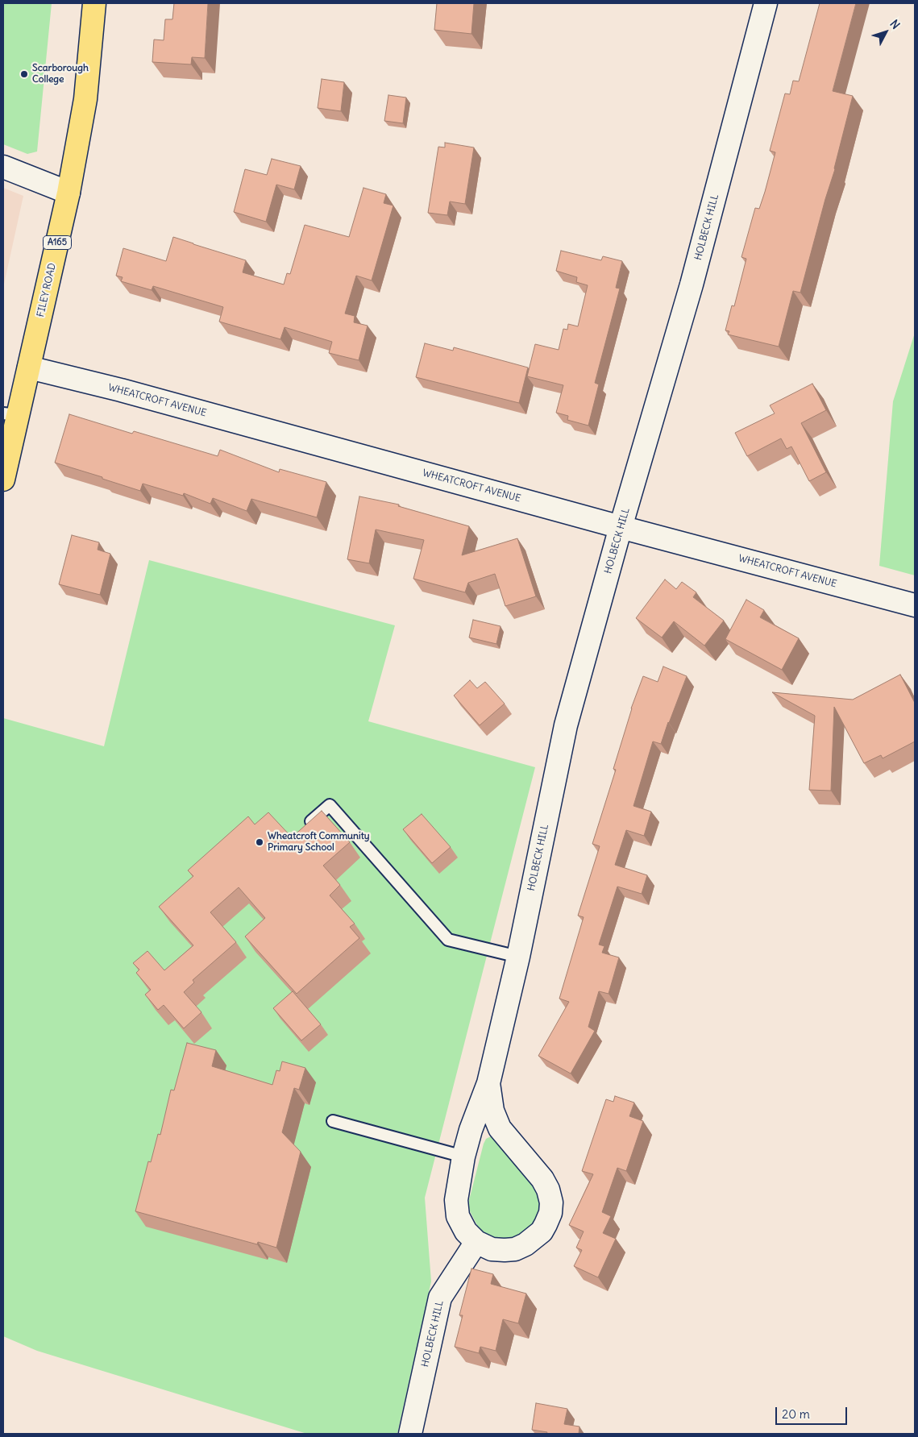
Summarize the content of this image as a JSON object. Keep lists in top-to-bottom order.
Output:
{
  "streets": {
    "highway": ["A165", "FILEY ROAD"],
    "street": ["HOLBECK HILL", "WHEATCROFT AVENUE"]
  },
  "crossings": [
    ["HOLBECK HILL", "WHEATCROFT AVENUE"],
    ["FILEY ROAD", "WHEATCROFT AVENUE"]
  ],
  "places": ["Scarborough College", "Wheatcroft Community Primary School"],
  "scale_bar": "20 m",
  "north": "top right"
}
